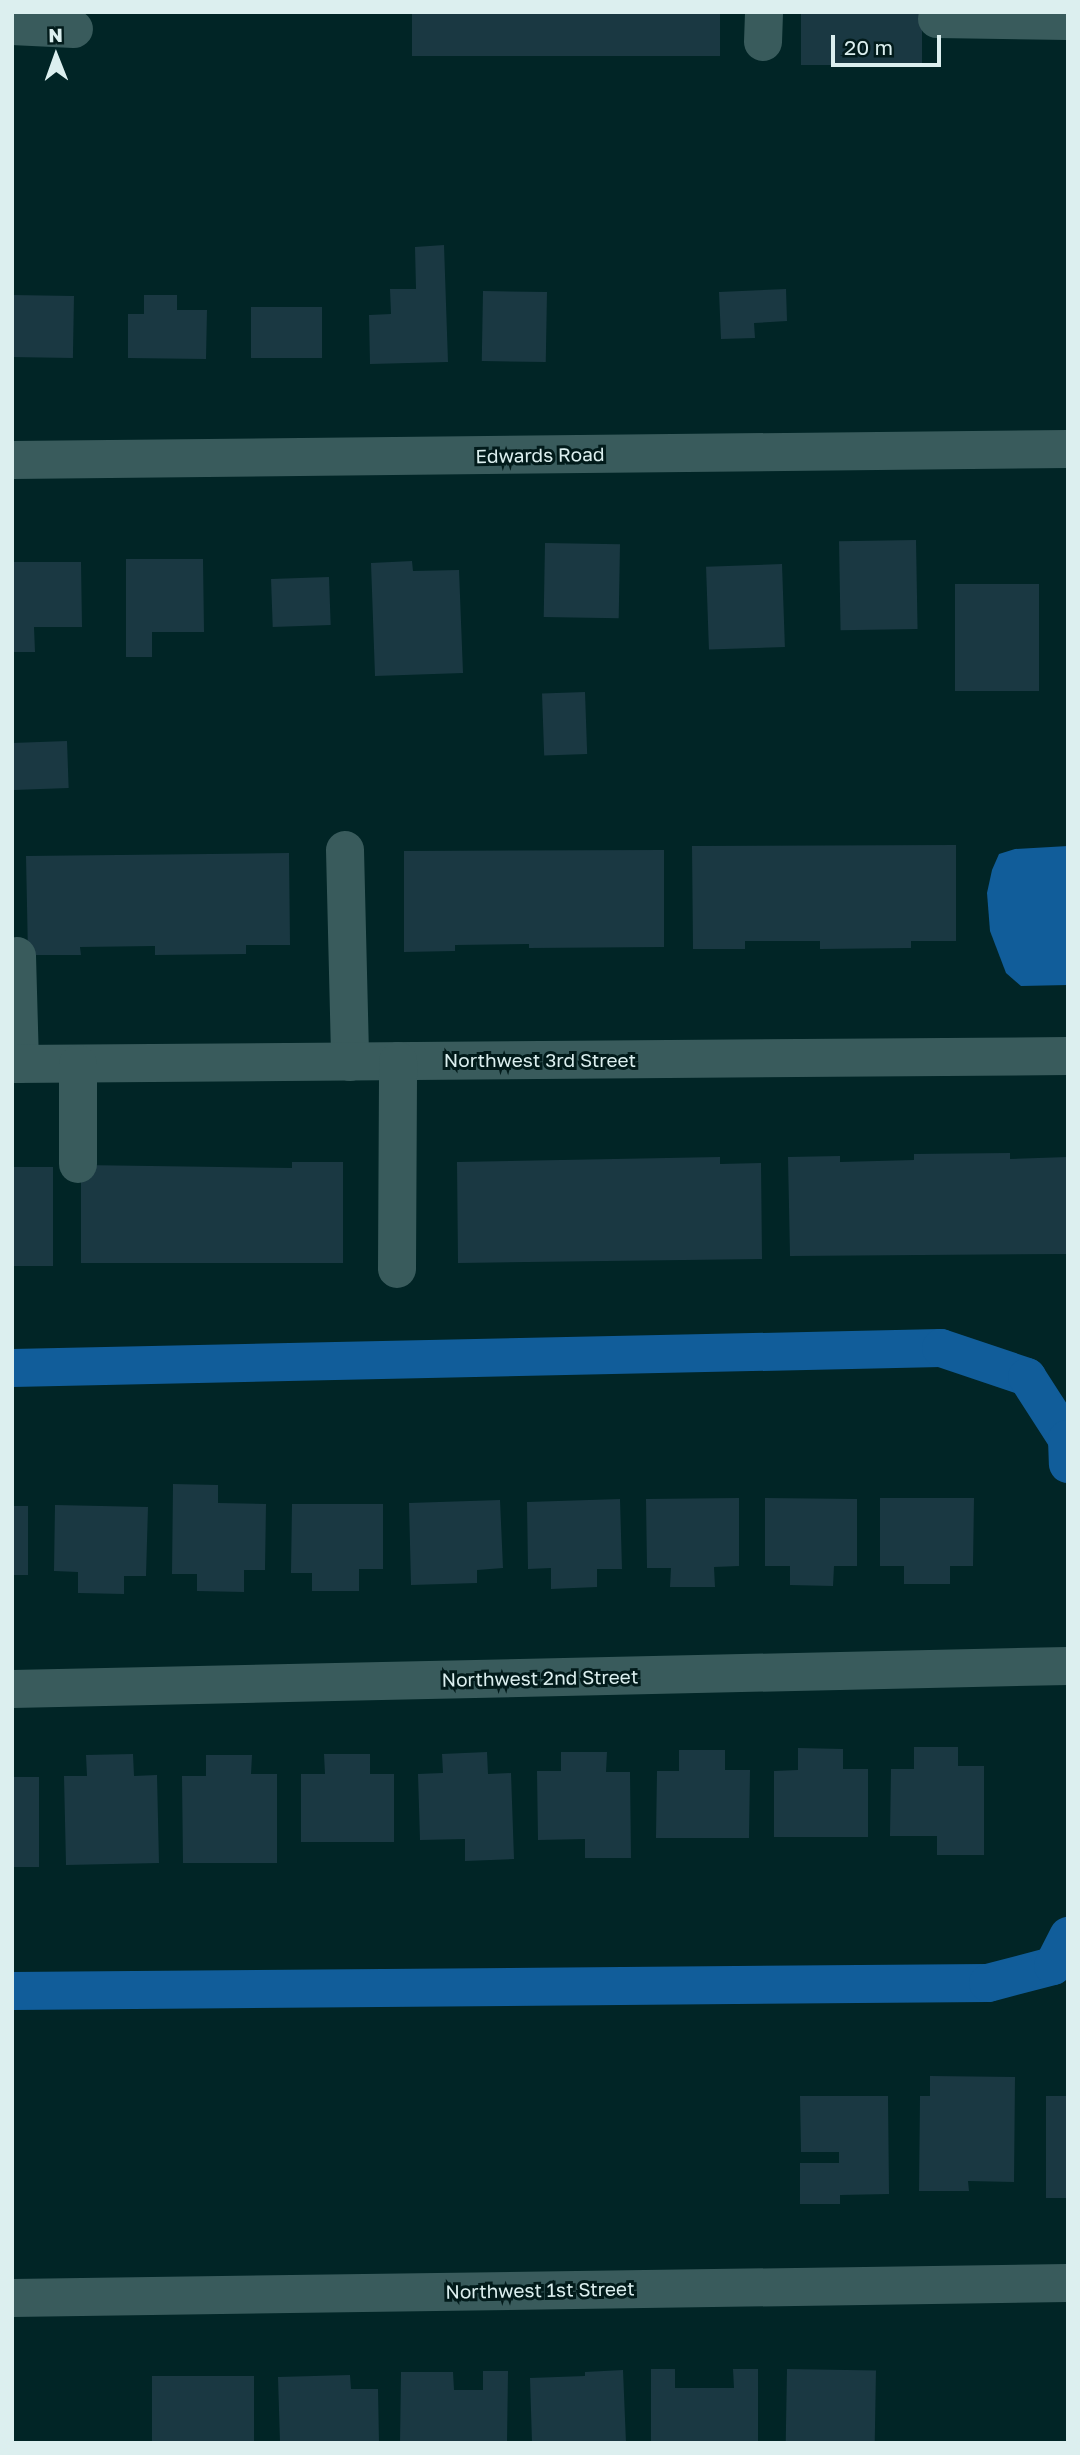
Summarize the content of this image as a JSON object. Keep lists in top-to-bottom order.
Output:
{
  "streets": {
    "street": [
      "Edwards Road",
      "Northwest 3rd Street",
      "Northwest 2nd Street",
      "Northwest 1st Street"
    ]
  },
  "scale_bar": "20 m",
  "north": "top"
}
